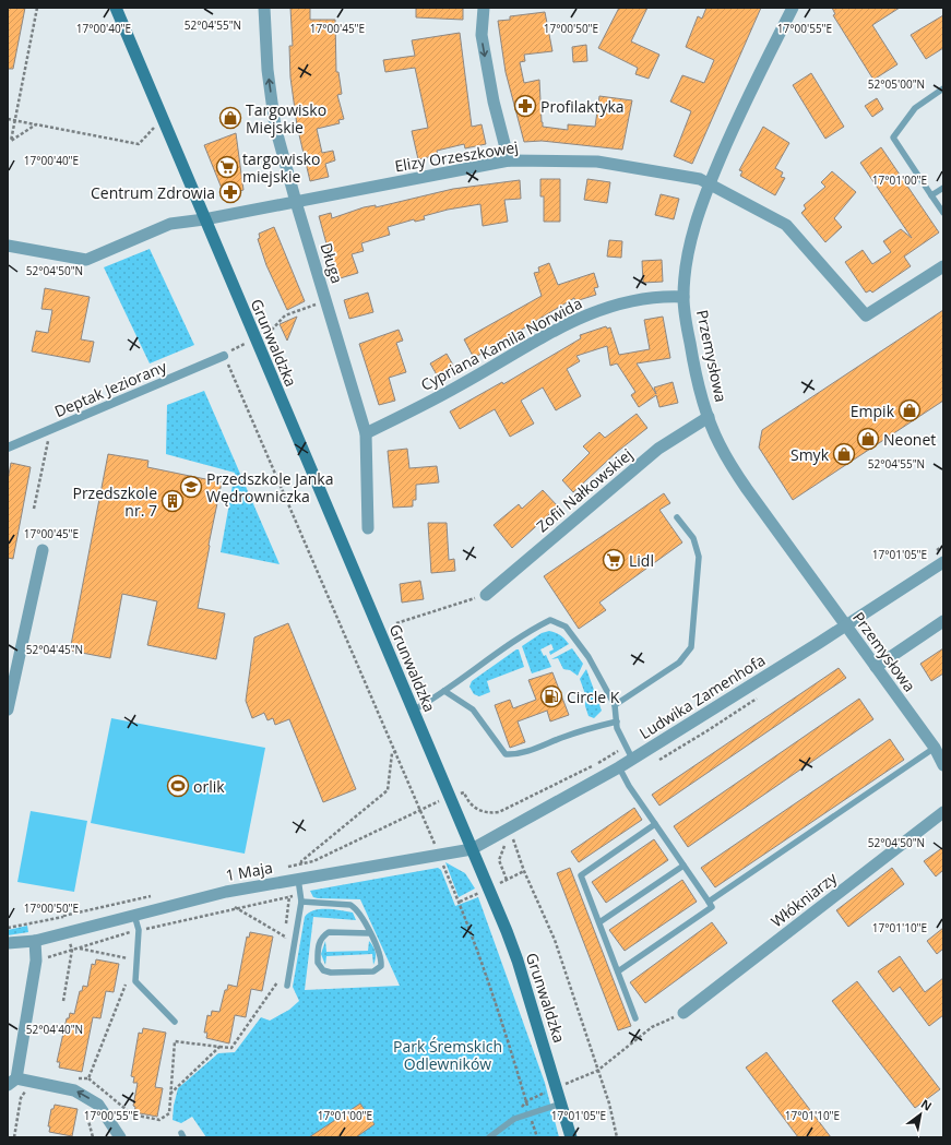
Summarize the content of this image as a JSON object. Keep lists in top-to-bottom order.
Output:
{
  "streets": {
    "main road": ["Grunwaldzka"],
    "street": [
      "Elizy Orzeszkowej",
      "Długa",
      "Cypriana Kamila Norwida",
      "Przemysłowa",
      "Deptak Jeziorany",
      "Zofii Nałkowskiej",
      "Ludwika Zamenhofa",
      "1 Maja",
      "Włókniarzy"
    ]
  },
  "crossings": [
    ["Elizy Orzeszkowej", "Długa"],
    ["Elizy Orzeszkowej", "Grunwaldzka"],
    ["Elizy Orzeszkowej", "Przemysłowa"],
    ["Długa", "Cypriana Kamila Norwida"],
    ["Grunwaldzka", "Ludwika Zamenhofa"],
    ["Grunwaldzka", "1 Maja"],
    ["Cypriana Kamila Norwida", "Przemysłowa"],
    ["Przemysłowa", "Zofii Nałkowskiej"],
    ["Przemysłowa", "Ludwika Zamenhofa"],
    ["Ludwika Zamenhofa", "1 Maja"]
  ],
  "one_way": ["Długa"],
  "parks": ["Park Śremskich Odlewników"],
  "places": {
    "pharmacy": ["Profilaktyka", "Centrum Zdrowia"],
    "shop": [
      "Targowisko Miejskie",
      "Empik",
      "Neonet",
      "Smyk"
    ],
    "supermarket": ["targowisko miejskie", "Lidl"],
    "school or university": ["Przedszkole Janka Wędrowniczka"],
    "building": ["Przedszkole nr. 7"],
    "fuel station": ["Circle K"],
    "sports": ["orlik"]
  },
  "north": "top right",
  "coordinates": [
    "52°04'55\"N",
    "17°00'40\"E",
    "17°00'45\"E",
    "17°00'50\"E",
    "17°00'55\"E",
    "52°05'00\"N",
    "17°01'00\"E",
    "52°04'50\"N",
    "17°01'05\"E",
    "52°04'45\"N",
    "17°01'10\"E",
    "52°04'40\"N"
  ]
}
